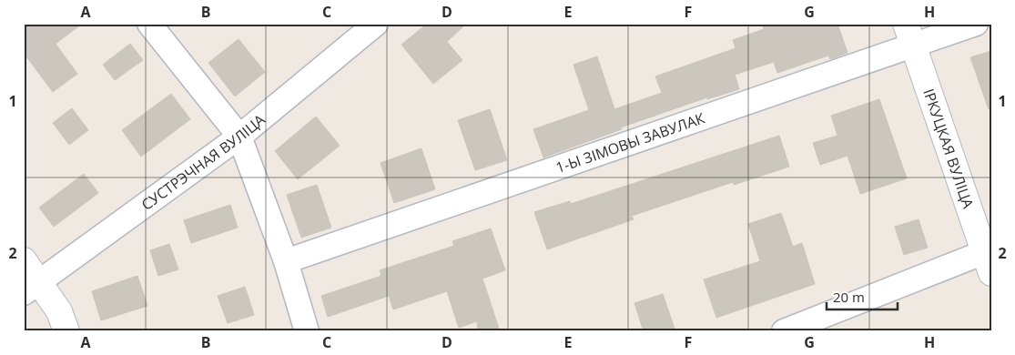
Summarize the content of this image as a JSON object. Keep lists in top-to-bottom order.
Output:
{
  "streets": {
    "street": ["1-Ы ЗІМОВЫ ЗАВУЛАК", "ІРКУЦКАЯ ВУЛІЦА", "СУСТРЭЧНАЯ ВУЛІЦА"]
  },
  "crossings": [
    ["1-Ы ЗІМОВЫ ЗАВУЛАК", "ІРКУЦКАЯ ВУЛІЦА"]
  ],
  "scale_bar": "20 m",
  "grid": {
    "columns": [
      "A",
      "B",
      "C",
      "D",
      "E",
      "F",
      "G",
      "H"
    ],
    "rows": ["1", "2"]
  }
}
